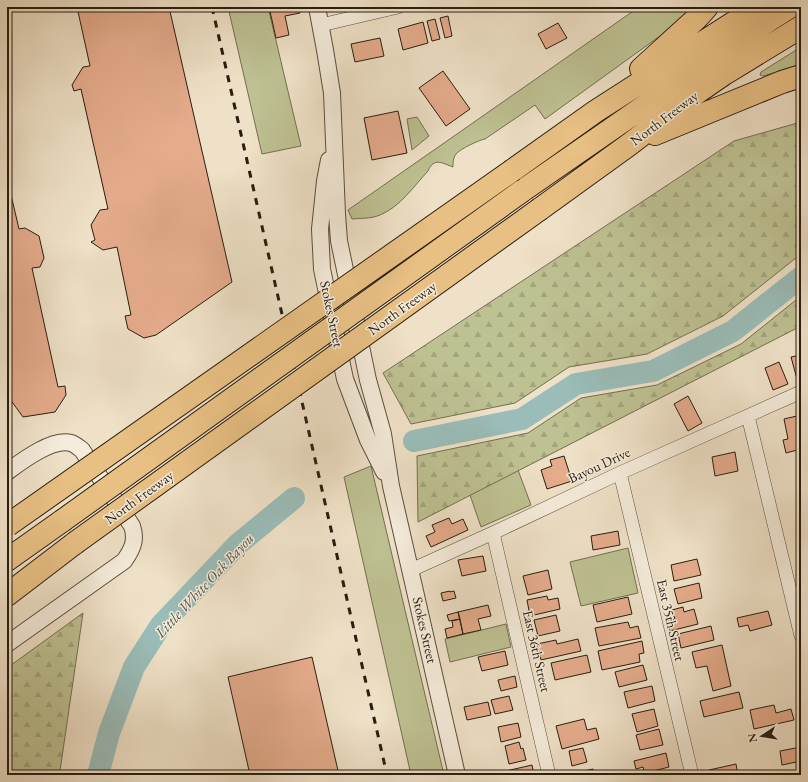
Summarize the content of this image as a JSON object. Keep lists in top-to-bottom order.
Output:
{
  "streets": {
    "highway": ["North Freeway"],
    "street": [
      "Stokes Street",
      "Bayou Drive",
      "East 35th Street",
      "East 36th Street"
    ]
  },
  "crossings": [
    ["Stokes Street", "Bayou Drive"],
    ["Bayou Drive", "East 35th Street"],
    ["Bayou Drive", "East 36th Street"]
  ],
  "water": ["Little White Oak Bayou"],
  "north": "left"
}
